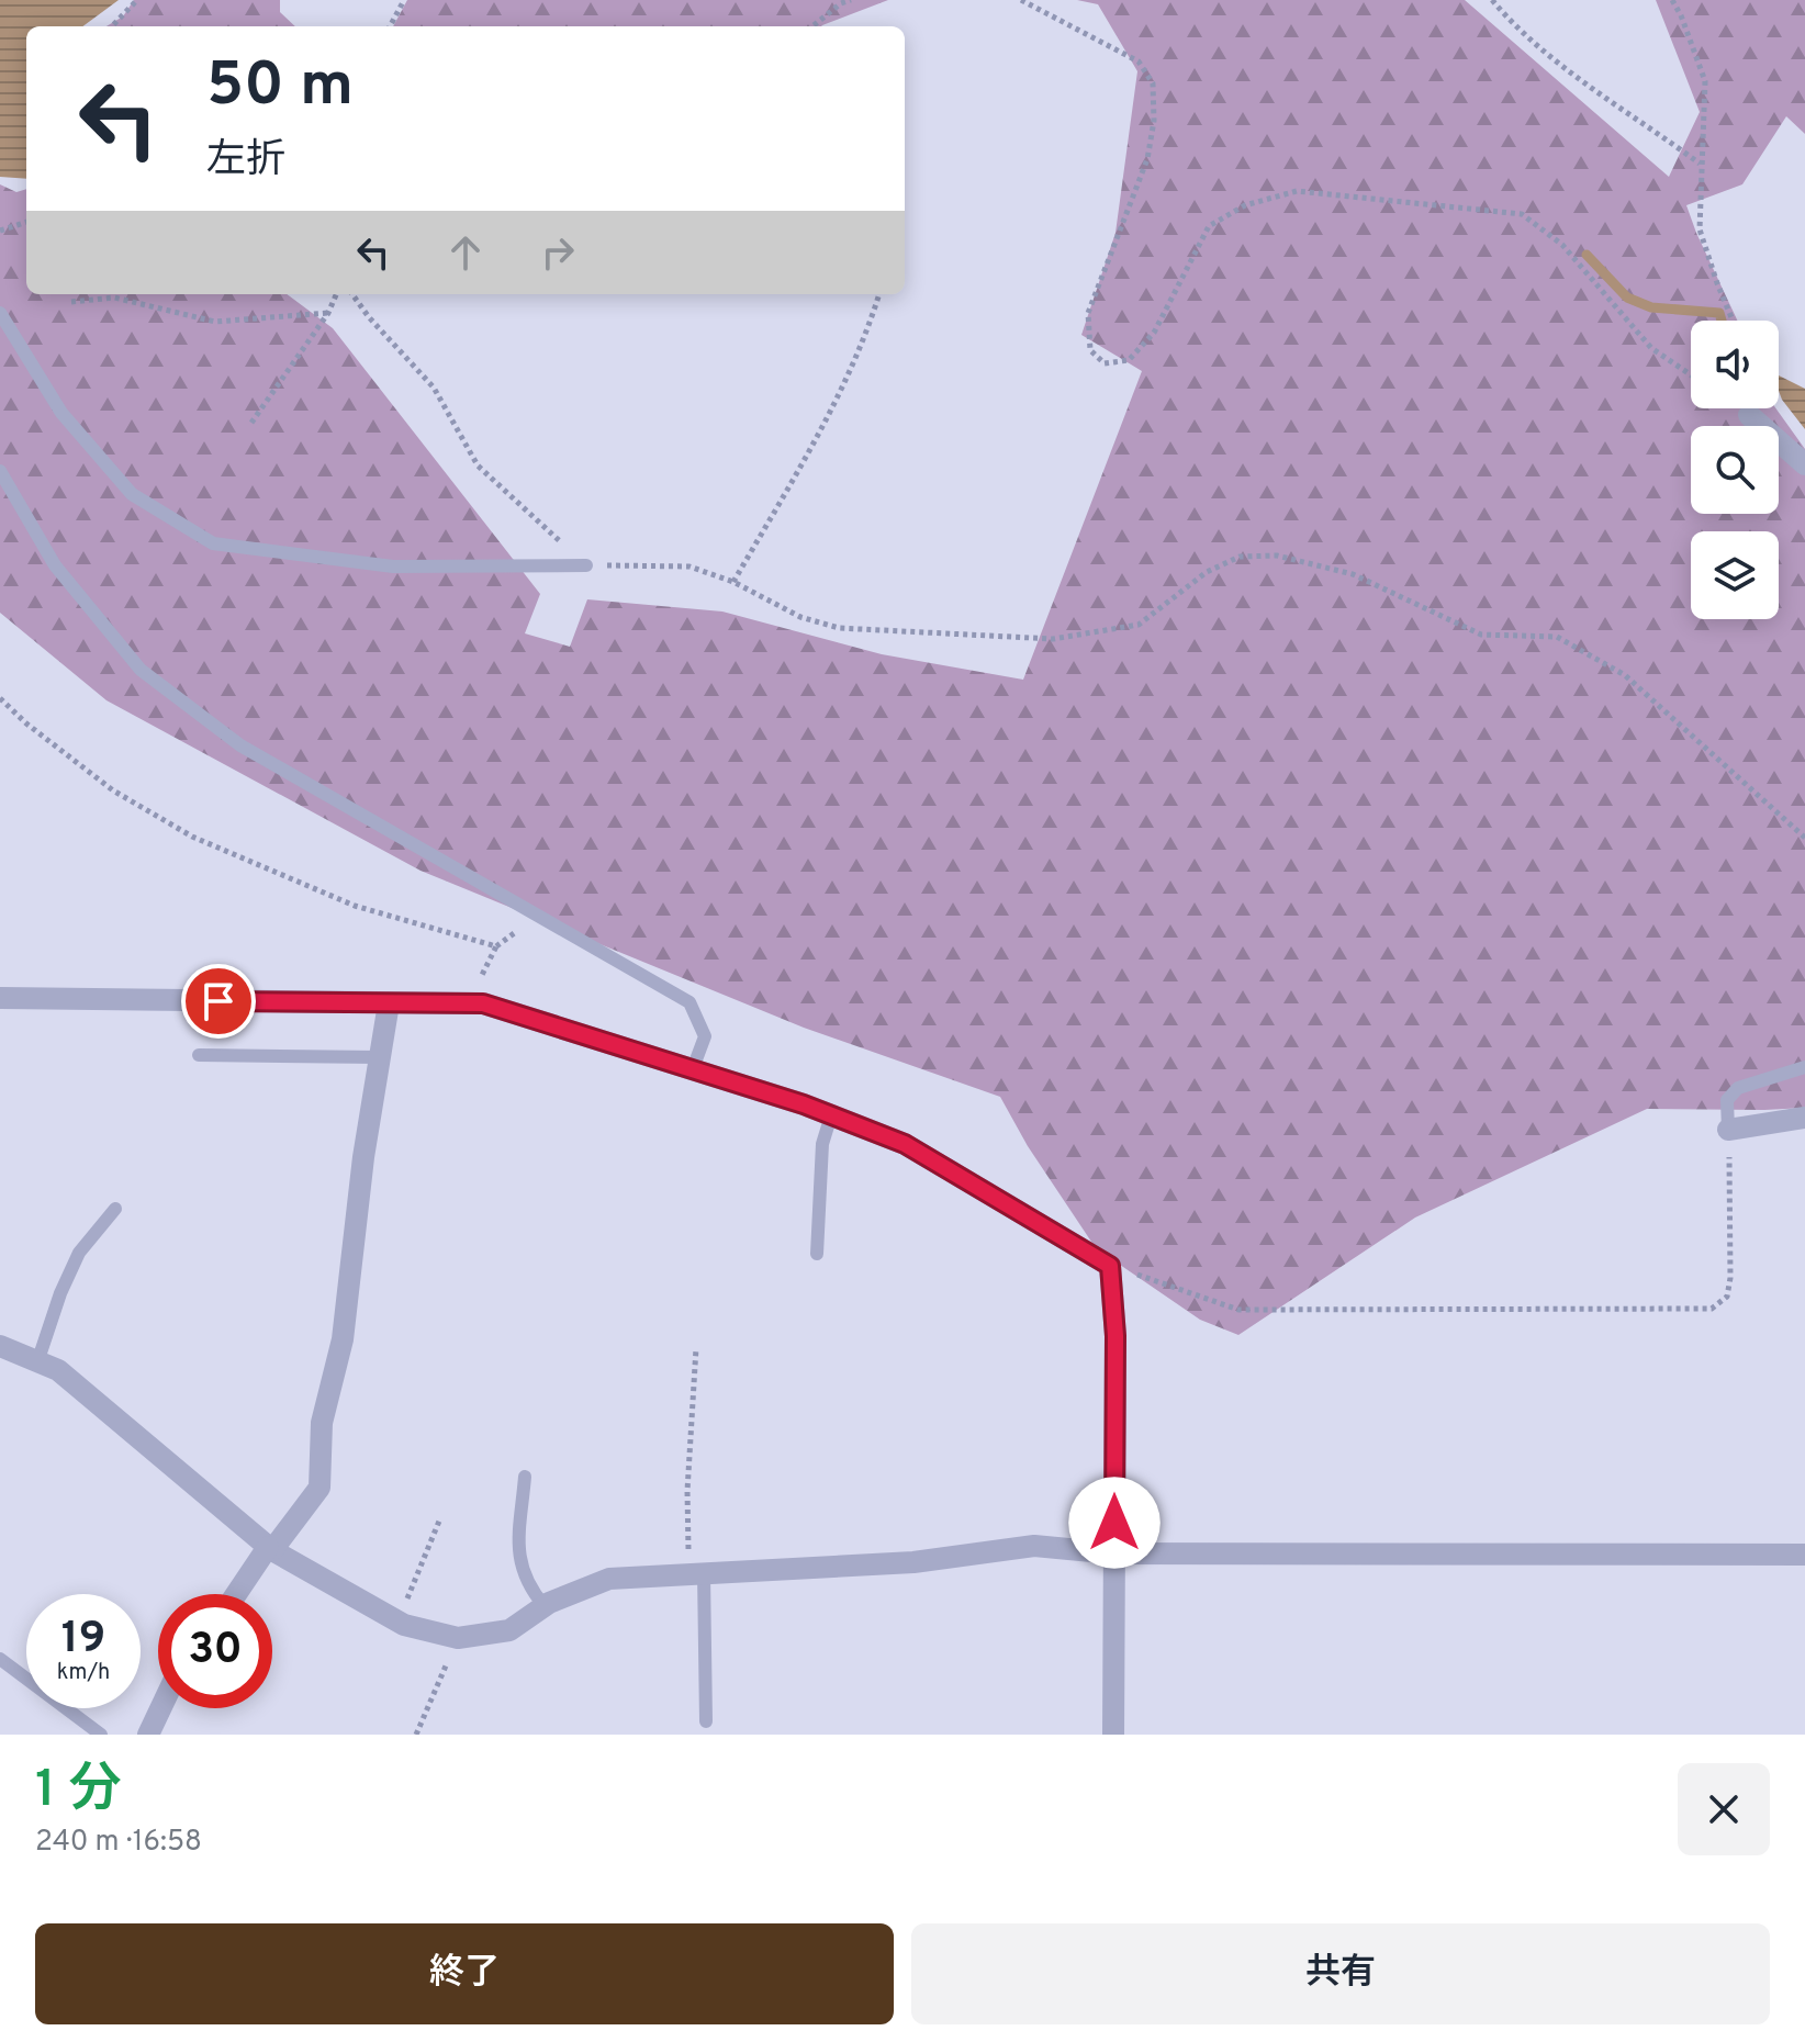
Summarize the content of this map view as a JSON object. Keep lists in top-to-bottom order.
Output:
{
  "page": {
    "turn": ["50 m", "左折"],
    "speed": "19 km/h",
    "limit": "30",
    "heading": ["1 分", "240 m · 16:58"],
    "buttons": ["終了", "共有"]
  }
}
